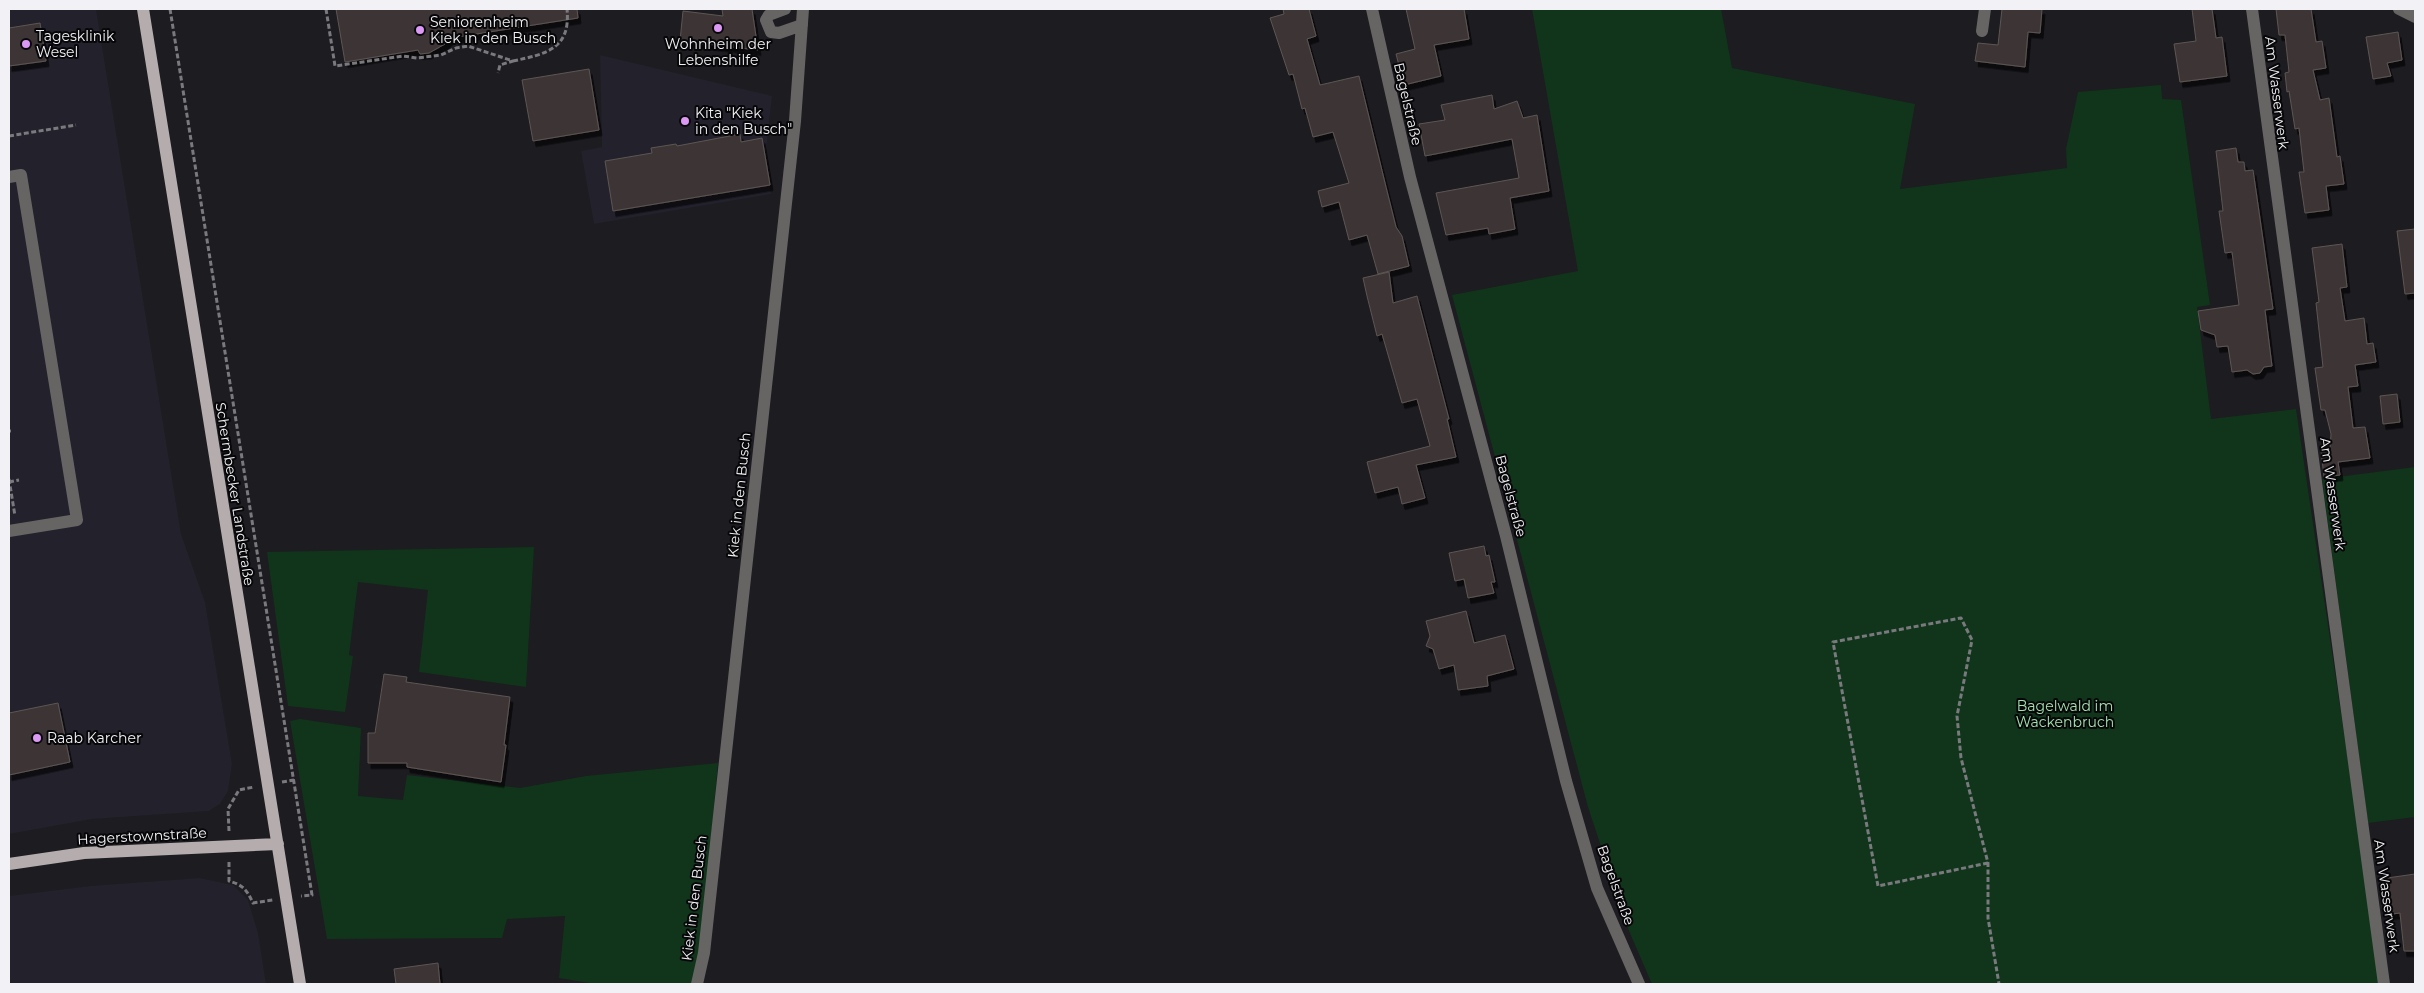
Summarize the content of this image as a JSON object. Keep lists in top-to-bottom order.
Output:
{
  "streets": {
    "main road": ["Schermbecker Landstraße", "Hagerstownstraße"],
    "street": ["Am Wasserwerk", "Bagelstraße", "Kiek in den Busch"]
  },
  "crossings": [
    ["Schermbecker Landstraße", "Hagerstownstraße"]
  ],
  "parks": ["Bagelwald im Wackenbruch"],
  "places": [
    "Wohnheim der Lebenshilfe",
    "Seniorenheim Kiek in den Busch",
    "Tagesklinik Wesel",
    "Kita \"Kiek in den Busch\"",
    "Raab Karcher"
  ]
}
